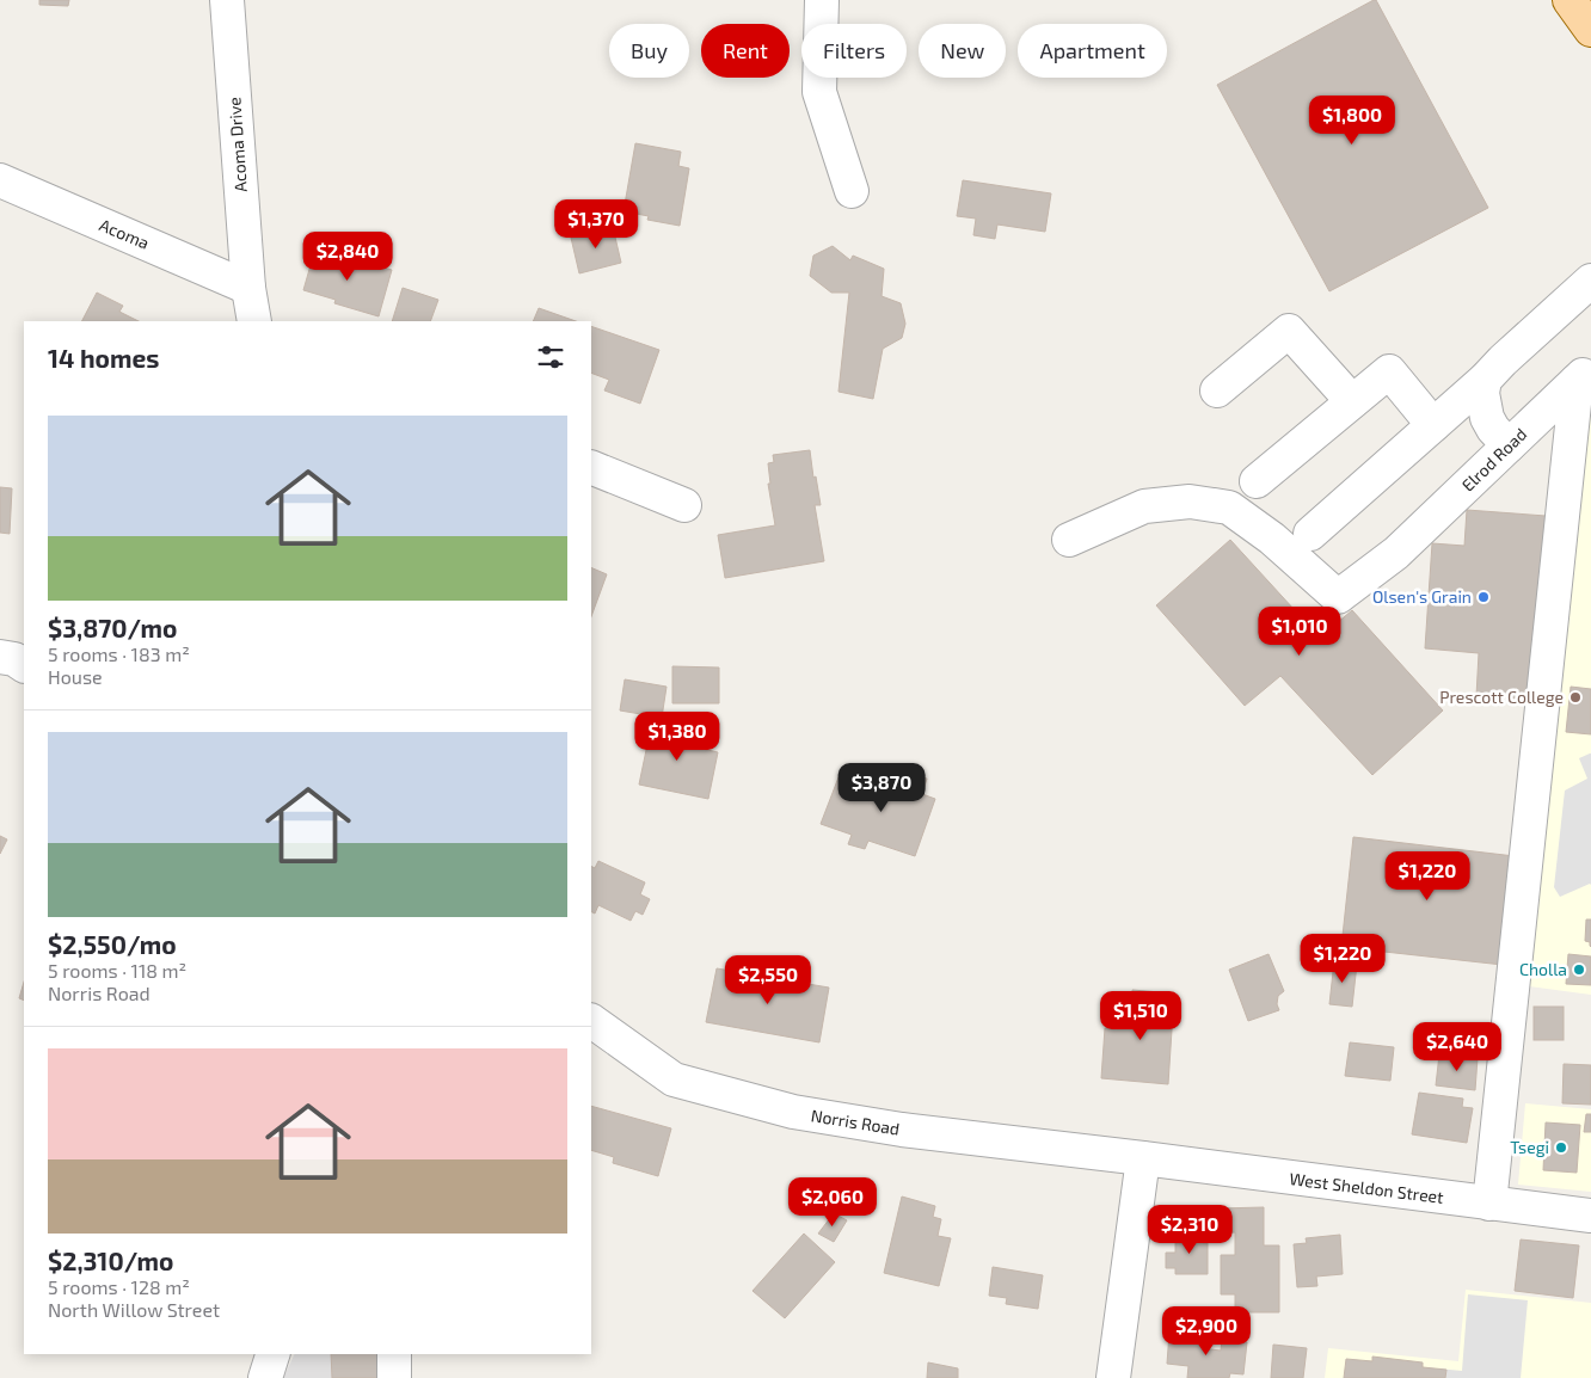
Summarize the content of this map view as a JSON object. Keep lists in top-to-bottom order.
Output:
{
  "streets": {
    "street": [
      "Acoma Drive",
      "Acoma",
      "Elrod Road",
      "Norris Road",
      "West Sheldon Street"
    ]
  },
  "crossings": [
    ["Acoma Drive", "Acoma"],
    ["Norris Road", "West Sheldon Street"]
  ],
  "places": [
    "Olsen's Grain",
    "Prescott College",
    "Cholla",
    "Tsegi"
  ],
  "page": {
    "chip": [
      "Buy",
      "Rent",
      "Filters",
      "New",
      "Apartment"
    ],
    "price": [
      "$1,800",
      "$1,370",
      "$2,840",
      "$1,010",
      "$1,380",
      "$3,870",
      "$1,220",
      "$1,220",
      "$2,550",
      "$1,510",
      "$2,640",
      "$2,060",
      "$2,310",
      "$2,900"
    ],
    "heading": "14 homes",
    "list": [
      {
        "name": "$3,870/mo",
        "note": "5 rooms · 183 m² · House"
      },
      {
        "name": "$2,550/mo",
        "note": "5 rooms · 118 m² · Norris Road"
      },
      {
        "name": "$2,310/mo",
        "note": "5 rooms · 128 m² · North Willow Street"
      }
    ]
  }
}
